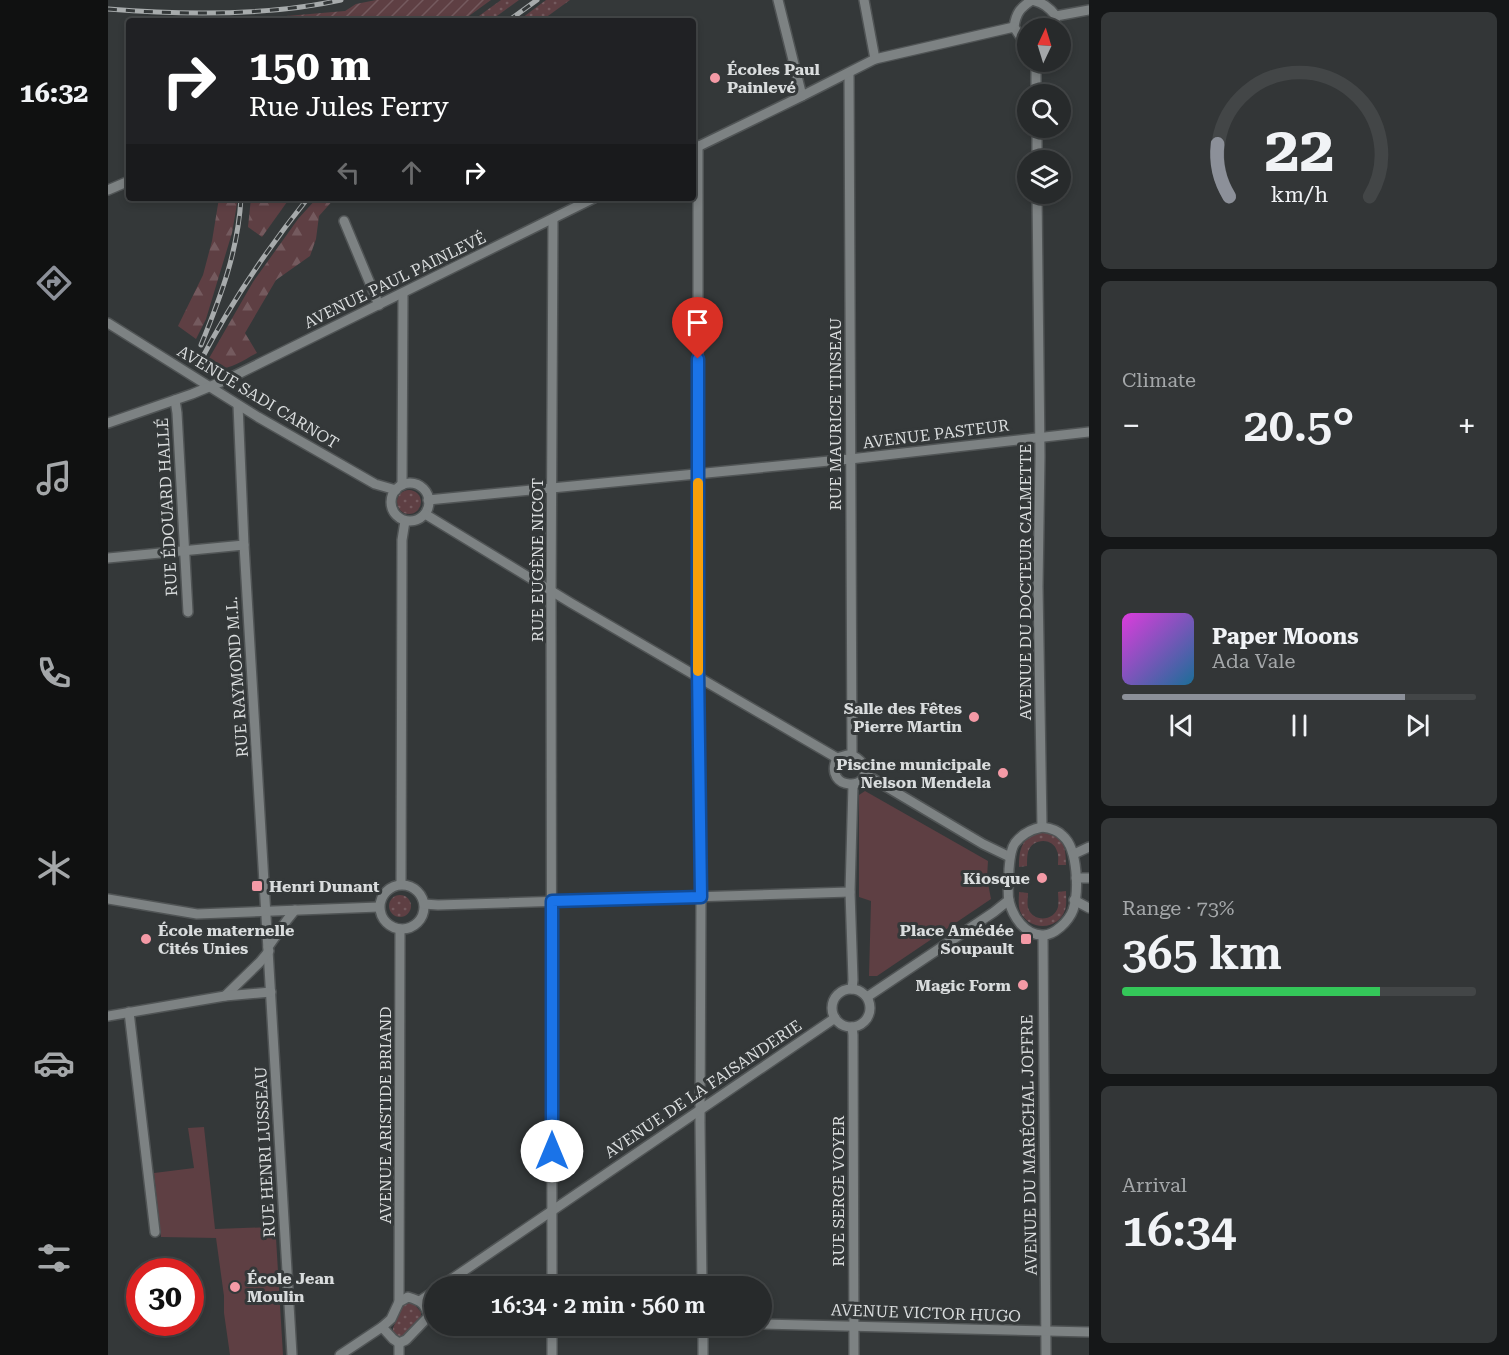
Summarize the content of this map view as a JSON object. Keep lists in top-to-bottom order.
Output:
{
  "streets": {
    "street": [
      "AVENUE PAUL PAINLEVÉ",
      "AVENUE SADI CARNOT",
      "RUE MAURICE TINSEAU",
      "AVENUE PASTEUR",
      "RUE ÉDOUARD HALLÉ",
      "RUE EUGÈNE NICOT",
      "AVENUE DU DOCTEUR CALMETTE",
      "RUE RAYMOND M.L.",
      "AVENUE DE LA FAISANDERIE",
      "AVENUE ARISTIDE BRIAND",
      "AVENUE DU MARÉCHAL JOFFRE",
      "RUE HENRI LUSSEAU",
      "RUE SERGE VOYER",
      "AVENUE VICTOR HUGO"
    ]
  },
  "crossings": [
    ["AVENUE PAUL PAINLEVÉ", "AVENUE SADI CARNOT"],
    ["AVENUE PAUL PAINLEVÉ", "RUE ÉDOUARD HALLÉ"],
    ["AVENUE PAUL PAINLEVÉ", "RUE EUGÈNE NICOT"],
    ["AVENUE SADI CARNOT", "AVENUE PASTEUR"],
    ["AVENUE SADI CARNOT", "RUE RAYMOND M.L."],
    ["RUE MAURICE TINSEAU", "AVENUE PASTEUR"],
    ["AVENUE PASTEUR", "RUE EUGÈNE NICOT"],
    ["AVENUE PASTEUR", "AVENUE DU DOCTEUR CALMETTE"],
    ["RUE EUGÈNE NICOT", "AVENUE DE LA FAISANDERIE"],
    ["AVENUE DU DOCTEUR CALMETTE", "AVENUE DU MARÉCHAL JOFFRE"],
    ["RUE RAYMOND M.L.", "RUE HENRI LUSSEAU"],
    ["AVENUE DE LA FAISANDERIE", "RUE SERGE VOYER"],
    ["AVENUE DU MARÉCHAL JOFFRE", "AVENUE VICTOR HUGO"],
    ["RUE SERGE VOYER", "AVENUE VICTOR HUGO"]
  ],
  "places": {
    "other": [
      "Écoles Paul Painlevé",
      "Salle des Fêtes Pierre Martin",
      "Piscine municipale Nelson Mendela",
      "Kiosque",
      "École maternelle Cités Unies",
      "Magic Form",
      "École Jean Moulin"
    ],
    "transit": ["Henri Dunant", "Place Amédée Soupault"]
  },
  "north": "top",
  "page": {
    "tabs": "16:32",
    "turn": ["150 m", "Rue Jules Ferry"],
    "tile": [
      "Climate",
      ["Range · 73%", "365 km"],
      ["Arrival", "16:34"]
    ],
    "heat": ["−", "20.5°", "+"],
    "song": ["Paper Moons", "Ada Vale"],
    "limit": "30",
    "trip": "16:34 · 2 min · 560 m",
    "gauge": ["22", "km/h"]
  }
}
